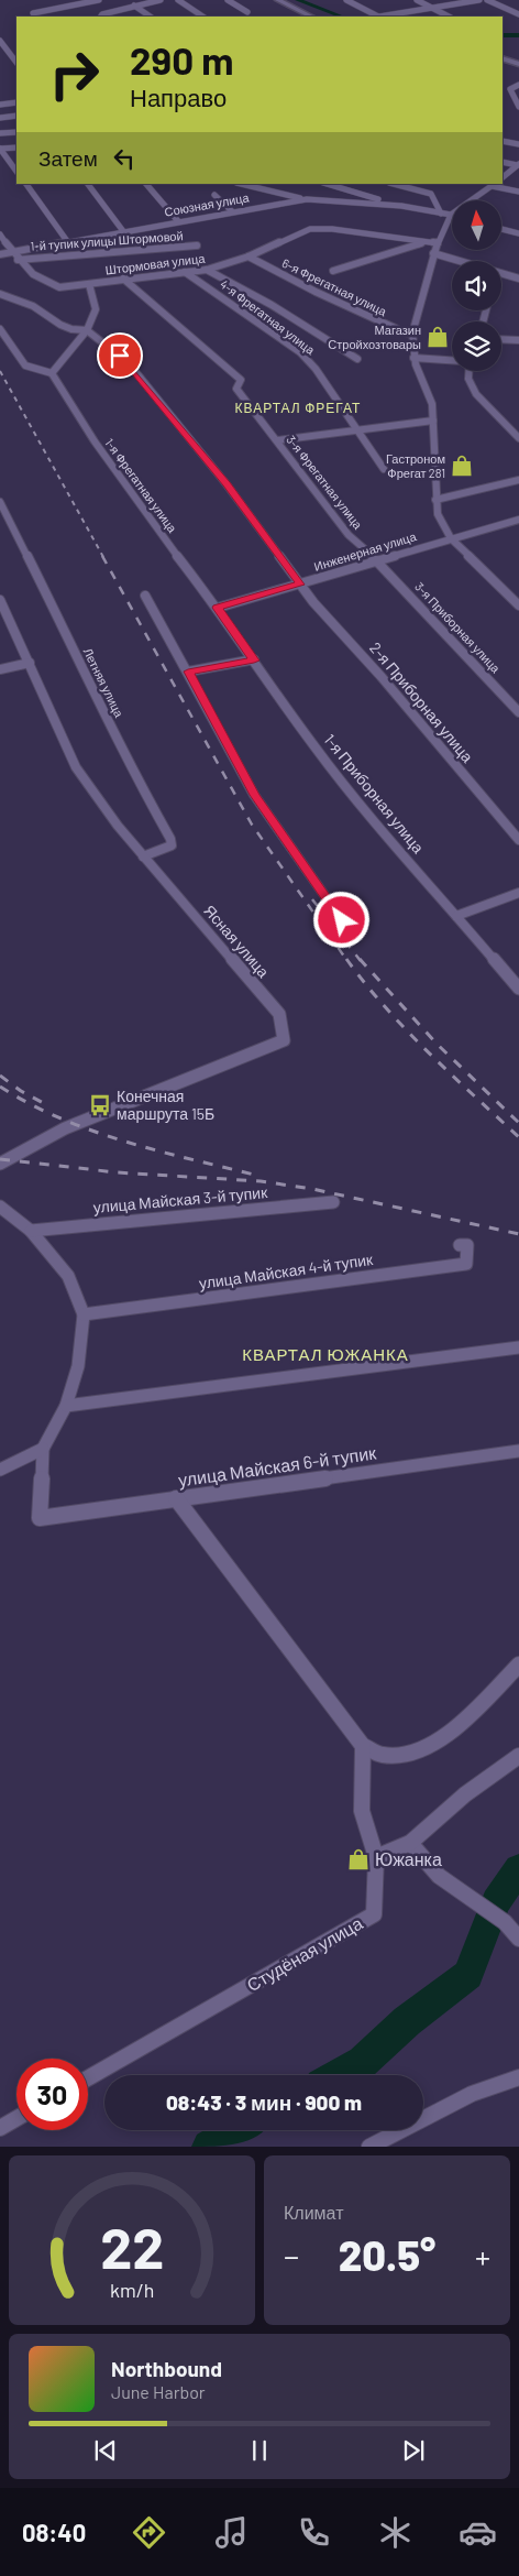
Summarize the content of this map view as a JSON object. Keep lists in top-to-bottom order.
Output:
{
  "streets": {
    "street": [
      "Союзная улица",
      "1-й тупик улицы Штормовой",
      "Штормовая улица",
      "6-я Фрегатная улица",
      "4-я Фрегатная улица",
      "3-я Фрегатная улица",
      "1-я Фрегатная улица",
      "Инженерная улица",
      "3-я Приборная улица",
      "Летняя улица",
      "2-я Приборная улица",
      "1-я Приборная улица",
      "Ясная улица",
      "улица Майская 3-й тупик",
      "улица Майская 4-й тупик",
      "улица Майская 6-й тупик",
      "Студёная улица"
    ]
  },
  "crossings": [
    ["Союзная улица", "Штормовая улица"],
    ["1-й тупик улицы Штормовой", "Штормовая улица"],
    ["Штормовая улица", "6-я Фрегатная улица"],
    ["Штормовая улица", "4-я Фрегатная улица"],
    ["Штормовая улица", "3-я Фрегатная улица"],
    ["3-я Фрегатная улица", "Инженерная улица"],
    ["3-я Фрегатная улица", "3-я Приборная улица"],
    ["1-я Фрегатная улица", "Инженерная улица"],
    ["1-я Фрегатная улица", "1-я Приборная улица"],
    ["Инженерная улица", "3-я Приборная улица"],
    ["Инженерная улица", "2-я Приборная улица"],
    ["Инженерная улица", "1-я Приборная улица"],
    ["Летняя улица", "Ясная улица"]
  ],
  "districts": ["КВАРТАЛ ФРЕГАТ", "КВАРТАЛ ЮЖАНКА"],
  "places": {
    "shop": ["Магазин Стройхозтовары", "Гастроном Фрегат 281", "Южанка"],
    "bus stop": ["Конечная маршрута 15Б"]
  },
  "north": "top",
  "page": {
    "turn": ["290 m", "Направо"],
    "then": "Затем",
    "limit": "30",
    "trip": "08:43 · 3 мин · 900 m",
    "tile": "Климат",
    "heat": ["−", "20.5°", "+"],
    "song": ["Northbound", "June Harbor"],
    "tabs": "08:40",
    "gauge": ["22", "km/h"]
  }
}
